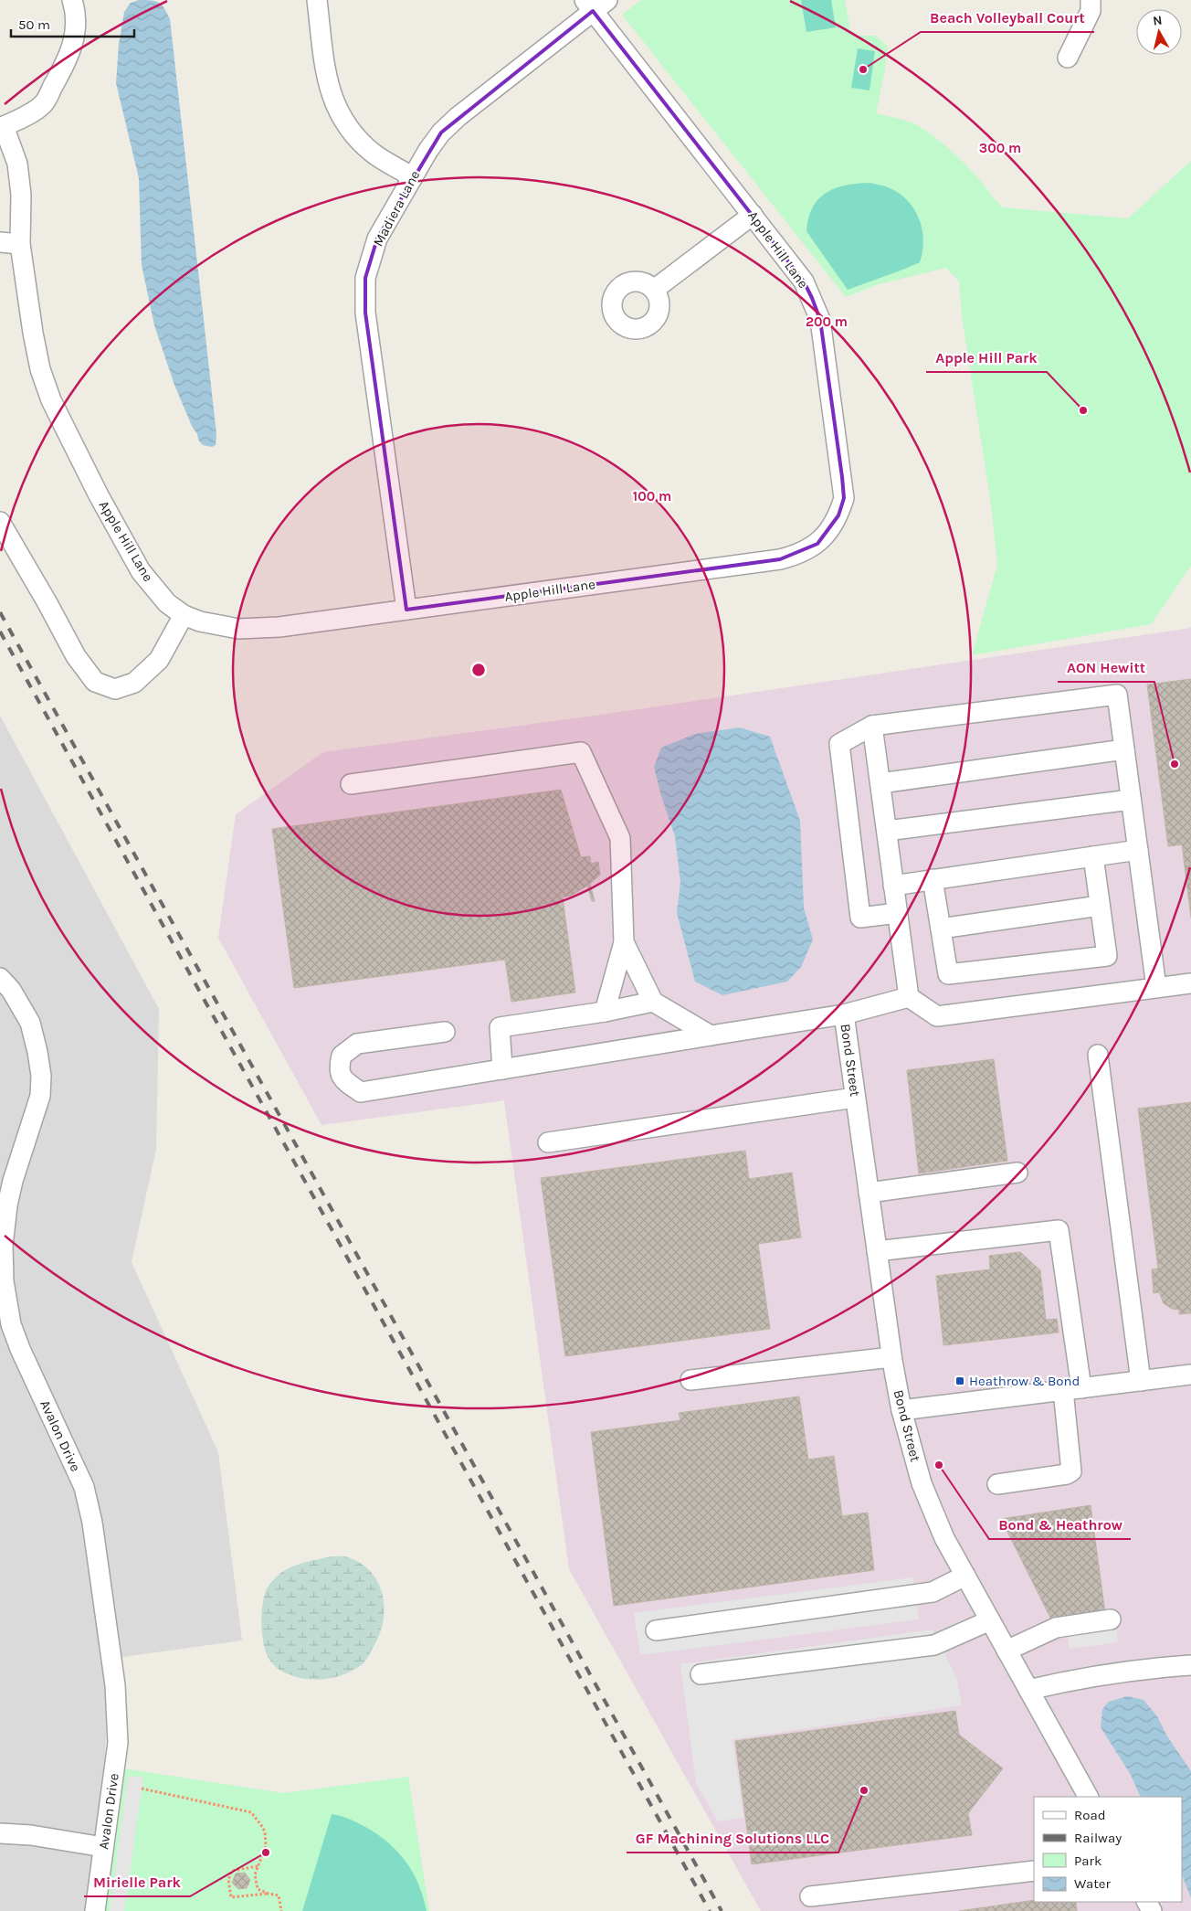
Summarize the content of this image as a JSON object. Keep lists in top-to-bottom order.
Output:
{
  "streets": {
    "street": [
      "Madiera Lane",
      "Apple Hill Lane",
      "Bond Street",
      "Avalon Drive"
    ]
  },
  "crossings": [
    ["Madiera Lane", "Apple Hill Lane"]
  ],
  "places": {
    "other": [
      "Beach Volleyball Court",
      "Apple Hill Park",
      "AON Hewitt",
      "Bond & Heathrow",
      "GF Machining Solutions LLC",
      "Mirielle Park"
    ],
    "transit": ["Heathrow & Bond"]
  },
  "legend": [
    "Road",
    "Railway",
    "Park",
    "Water"
  ],
  "scale_bar": "50 m",
  "north": "top",
  "rings": ["300 m", "200 m", "100 m"]
}
